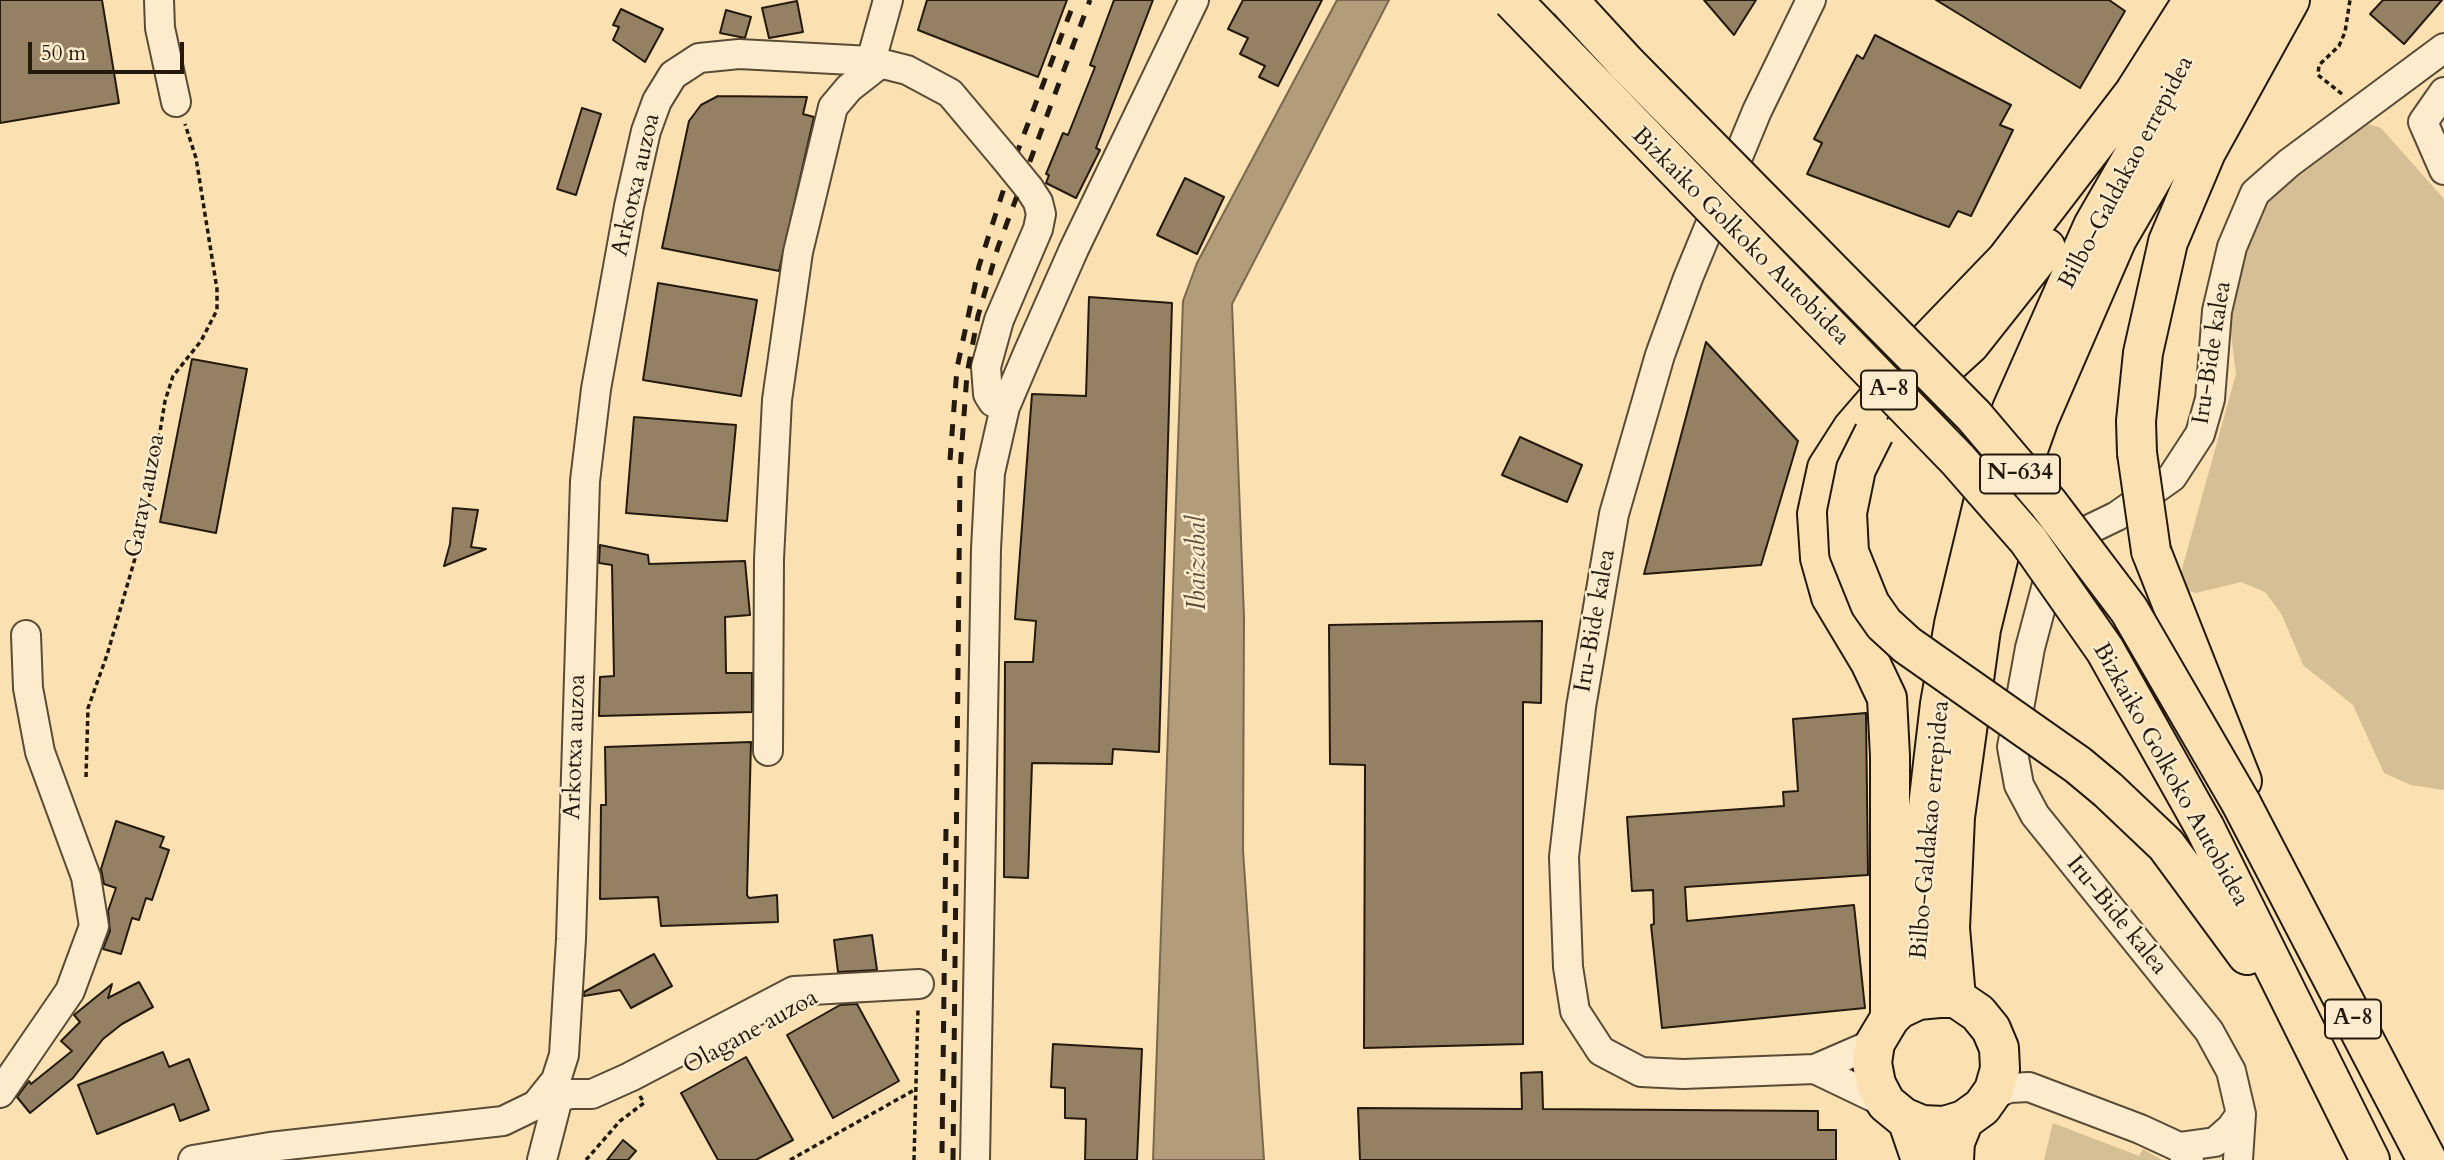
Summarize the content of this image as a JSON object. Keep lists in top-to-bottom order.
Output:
{
  "streets": {
    "highway": [
      "Bilbo-Galdakao errepidea",
      "Bizkaiko Golkoko Autobidea",
      "A-8",
      "N-634"
    ],
    "street": ["Arkotxa auzoa", "Iru-Bide kalea"],
    "path": ["Garay auzoa"]
  },
  "water": ["Ibaizabal"],
  "scale_bar": "50 m"
}
